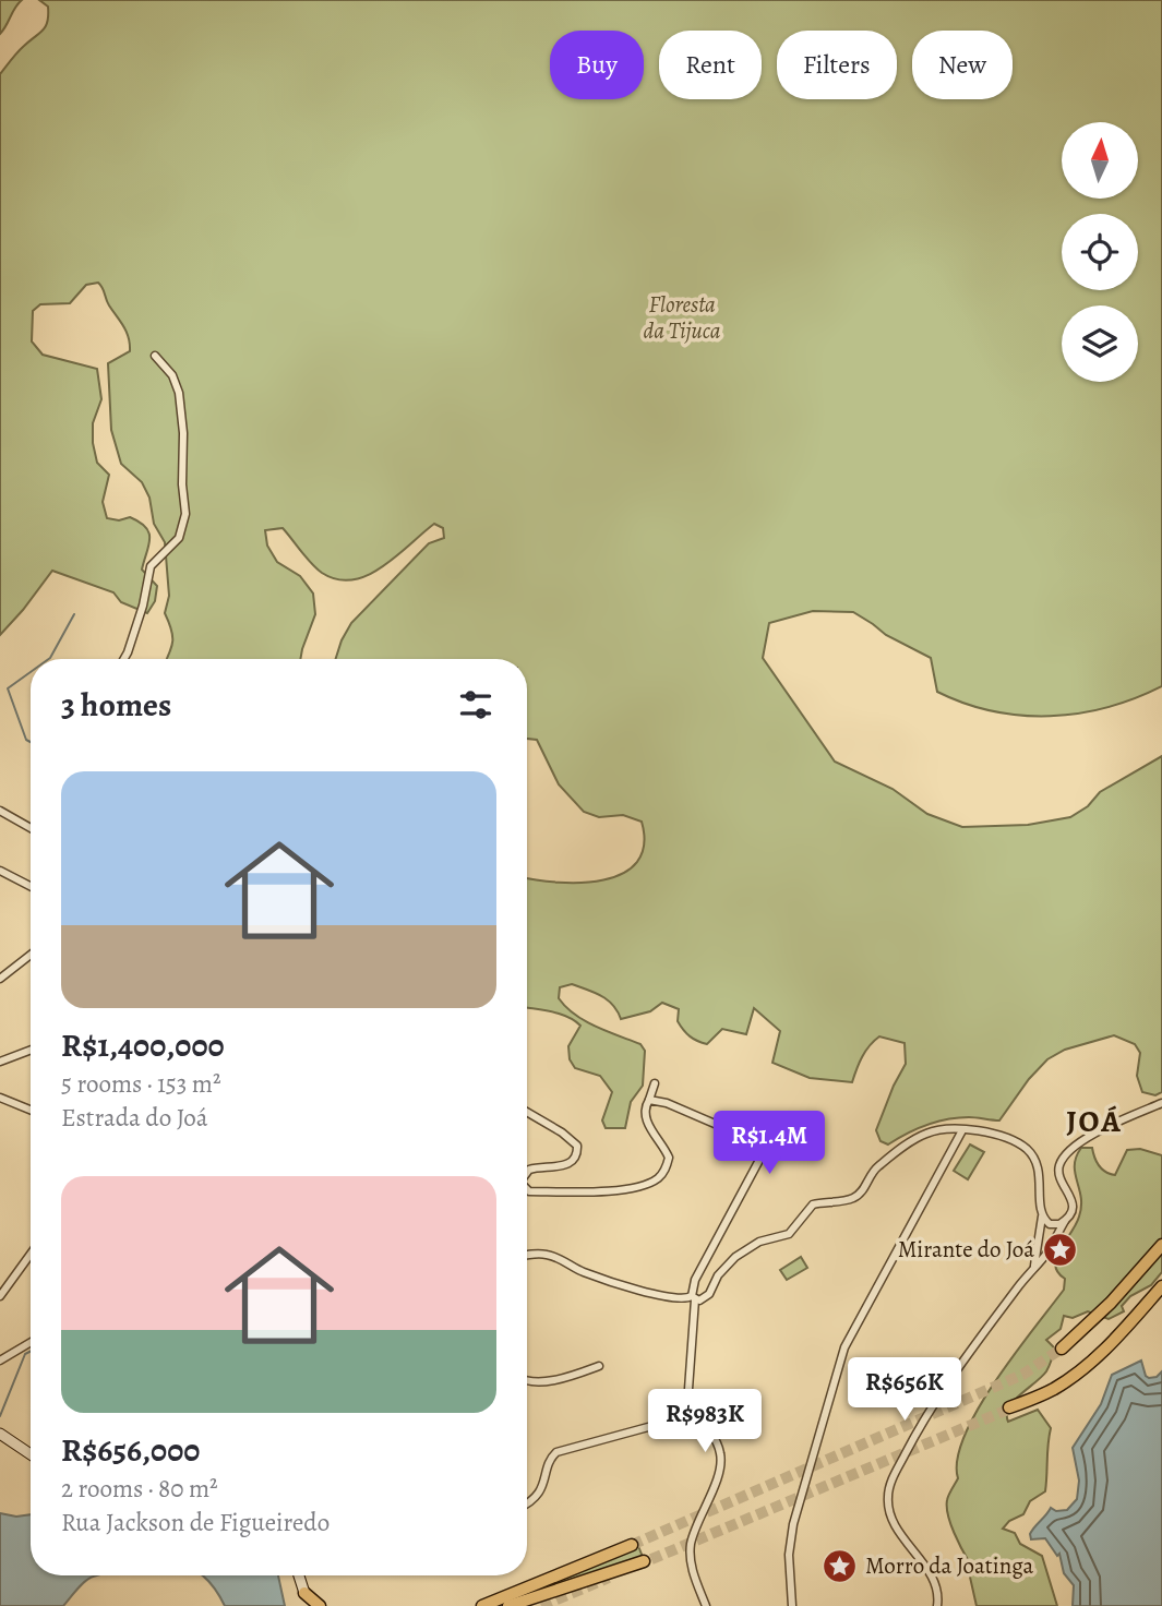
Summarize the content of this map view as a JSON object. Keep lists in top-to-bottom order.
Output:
{
  "districts": ["JOÁ"],
  "parks": ["Floresta da Tijuca"],
  "places": {
    "place": ["Mirante do Joá", "Morro da Joatinga"]
  },
  "north": "top",
  "page": {
    "chip": [
      "Buy",
      "Rent",
      "Filters",
      "New"
    ],
    "heading": "3 homes",
    "list": [
      {
        "name": "R$1,400,000",
        "note": "5 rooms · 153 m² · Estrada do Joá"
      },
      {
        "name": "R$656,000",
        "note": "2 rooms · 80 m² · Rua Jackson de Figueiredo"
      }
    ],
    "price": ["R$1.4M", "R$656K", "R$983K"]
  }
}
